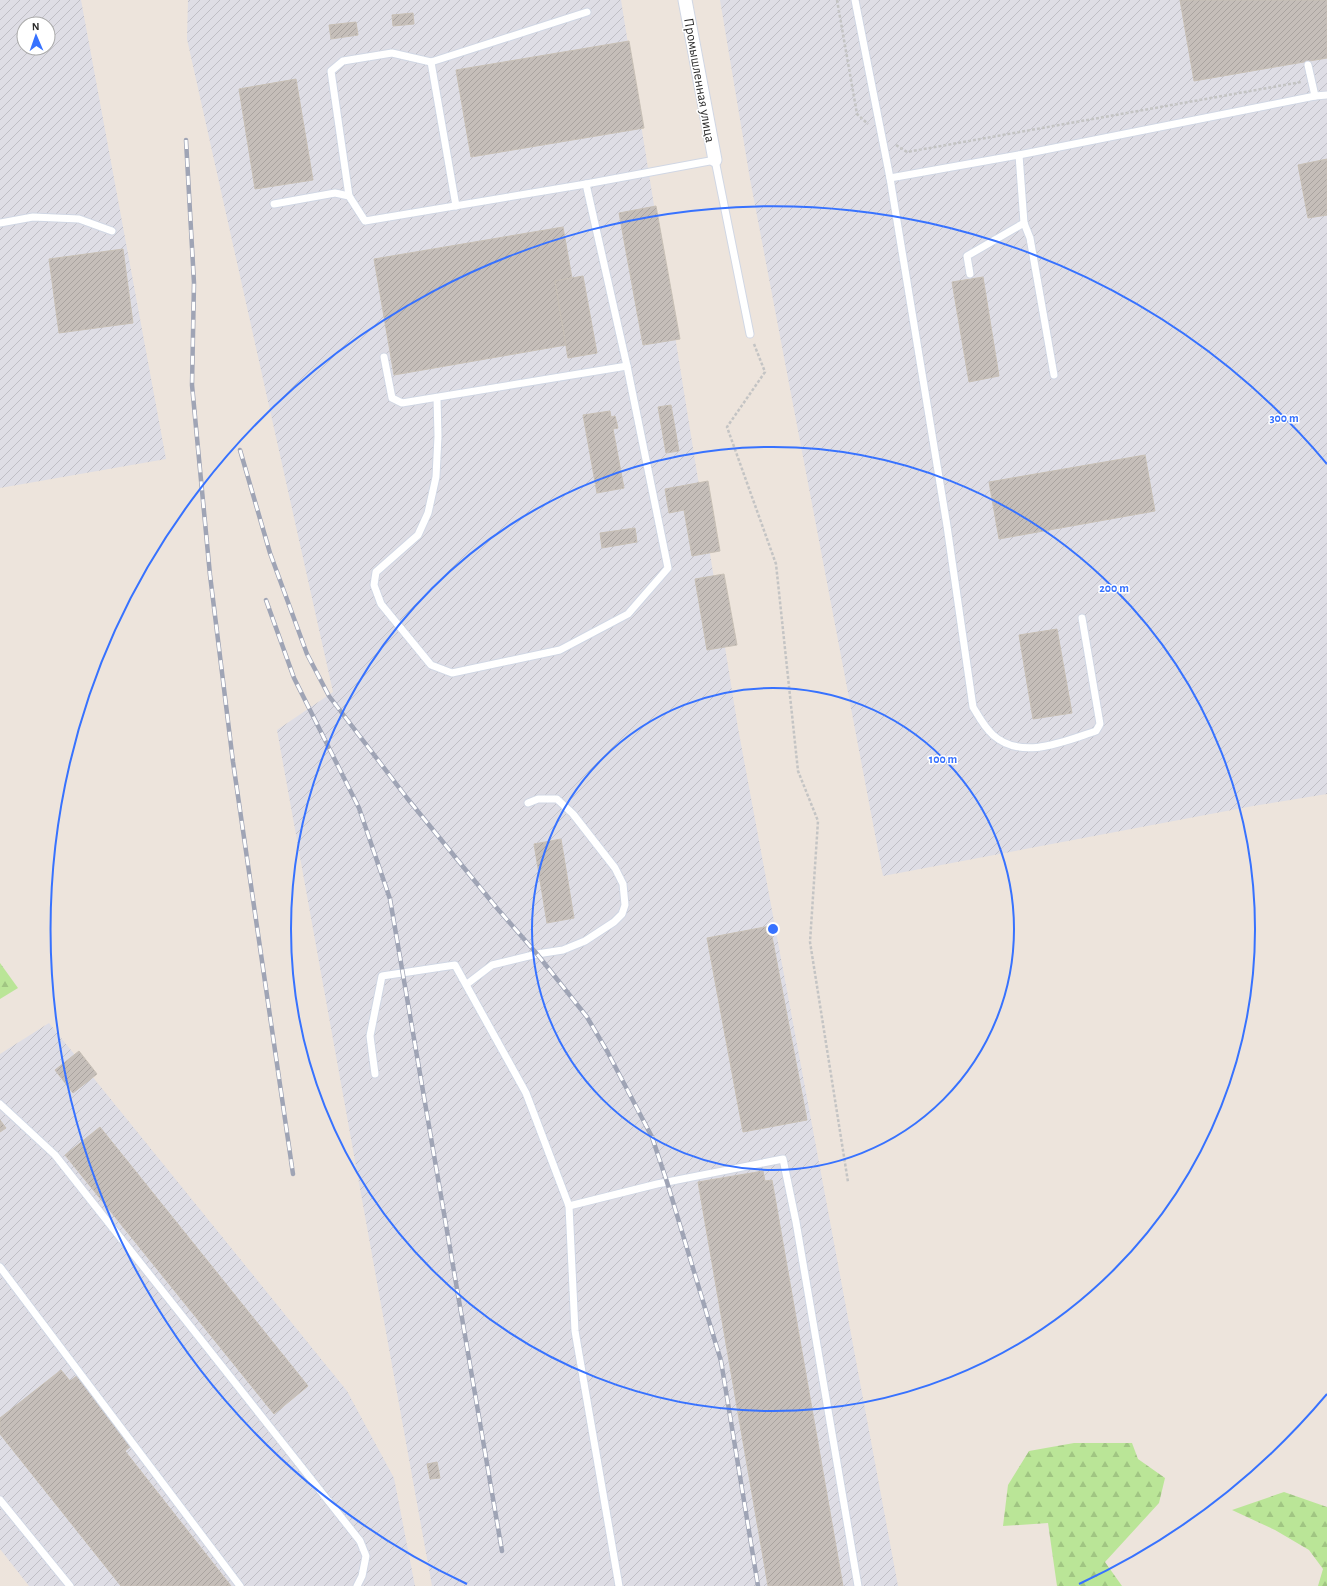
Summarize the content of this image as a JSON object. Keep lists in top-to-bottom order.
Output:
{
  "streets": {
    "street": ["Промышленная улица"]
  },
  "north": "top",
  "rings": ["300 m", "200 m", "100 m"]
}
